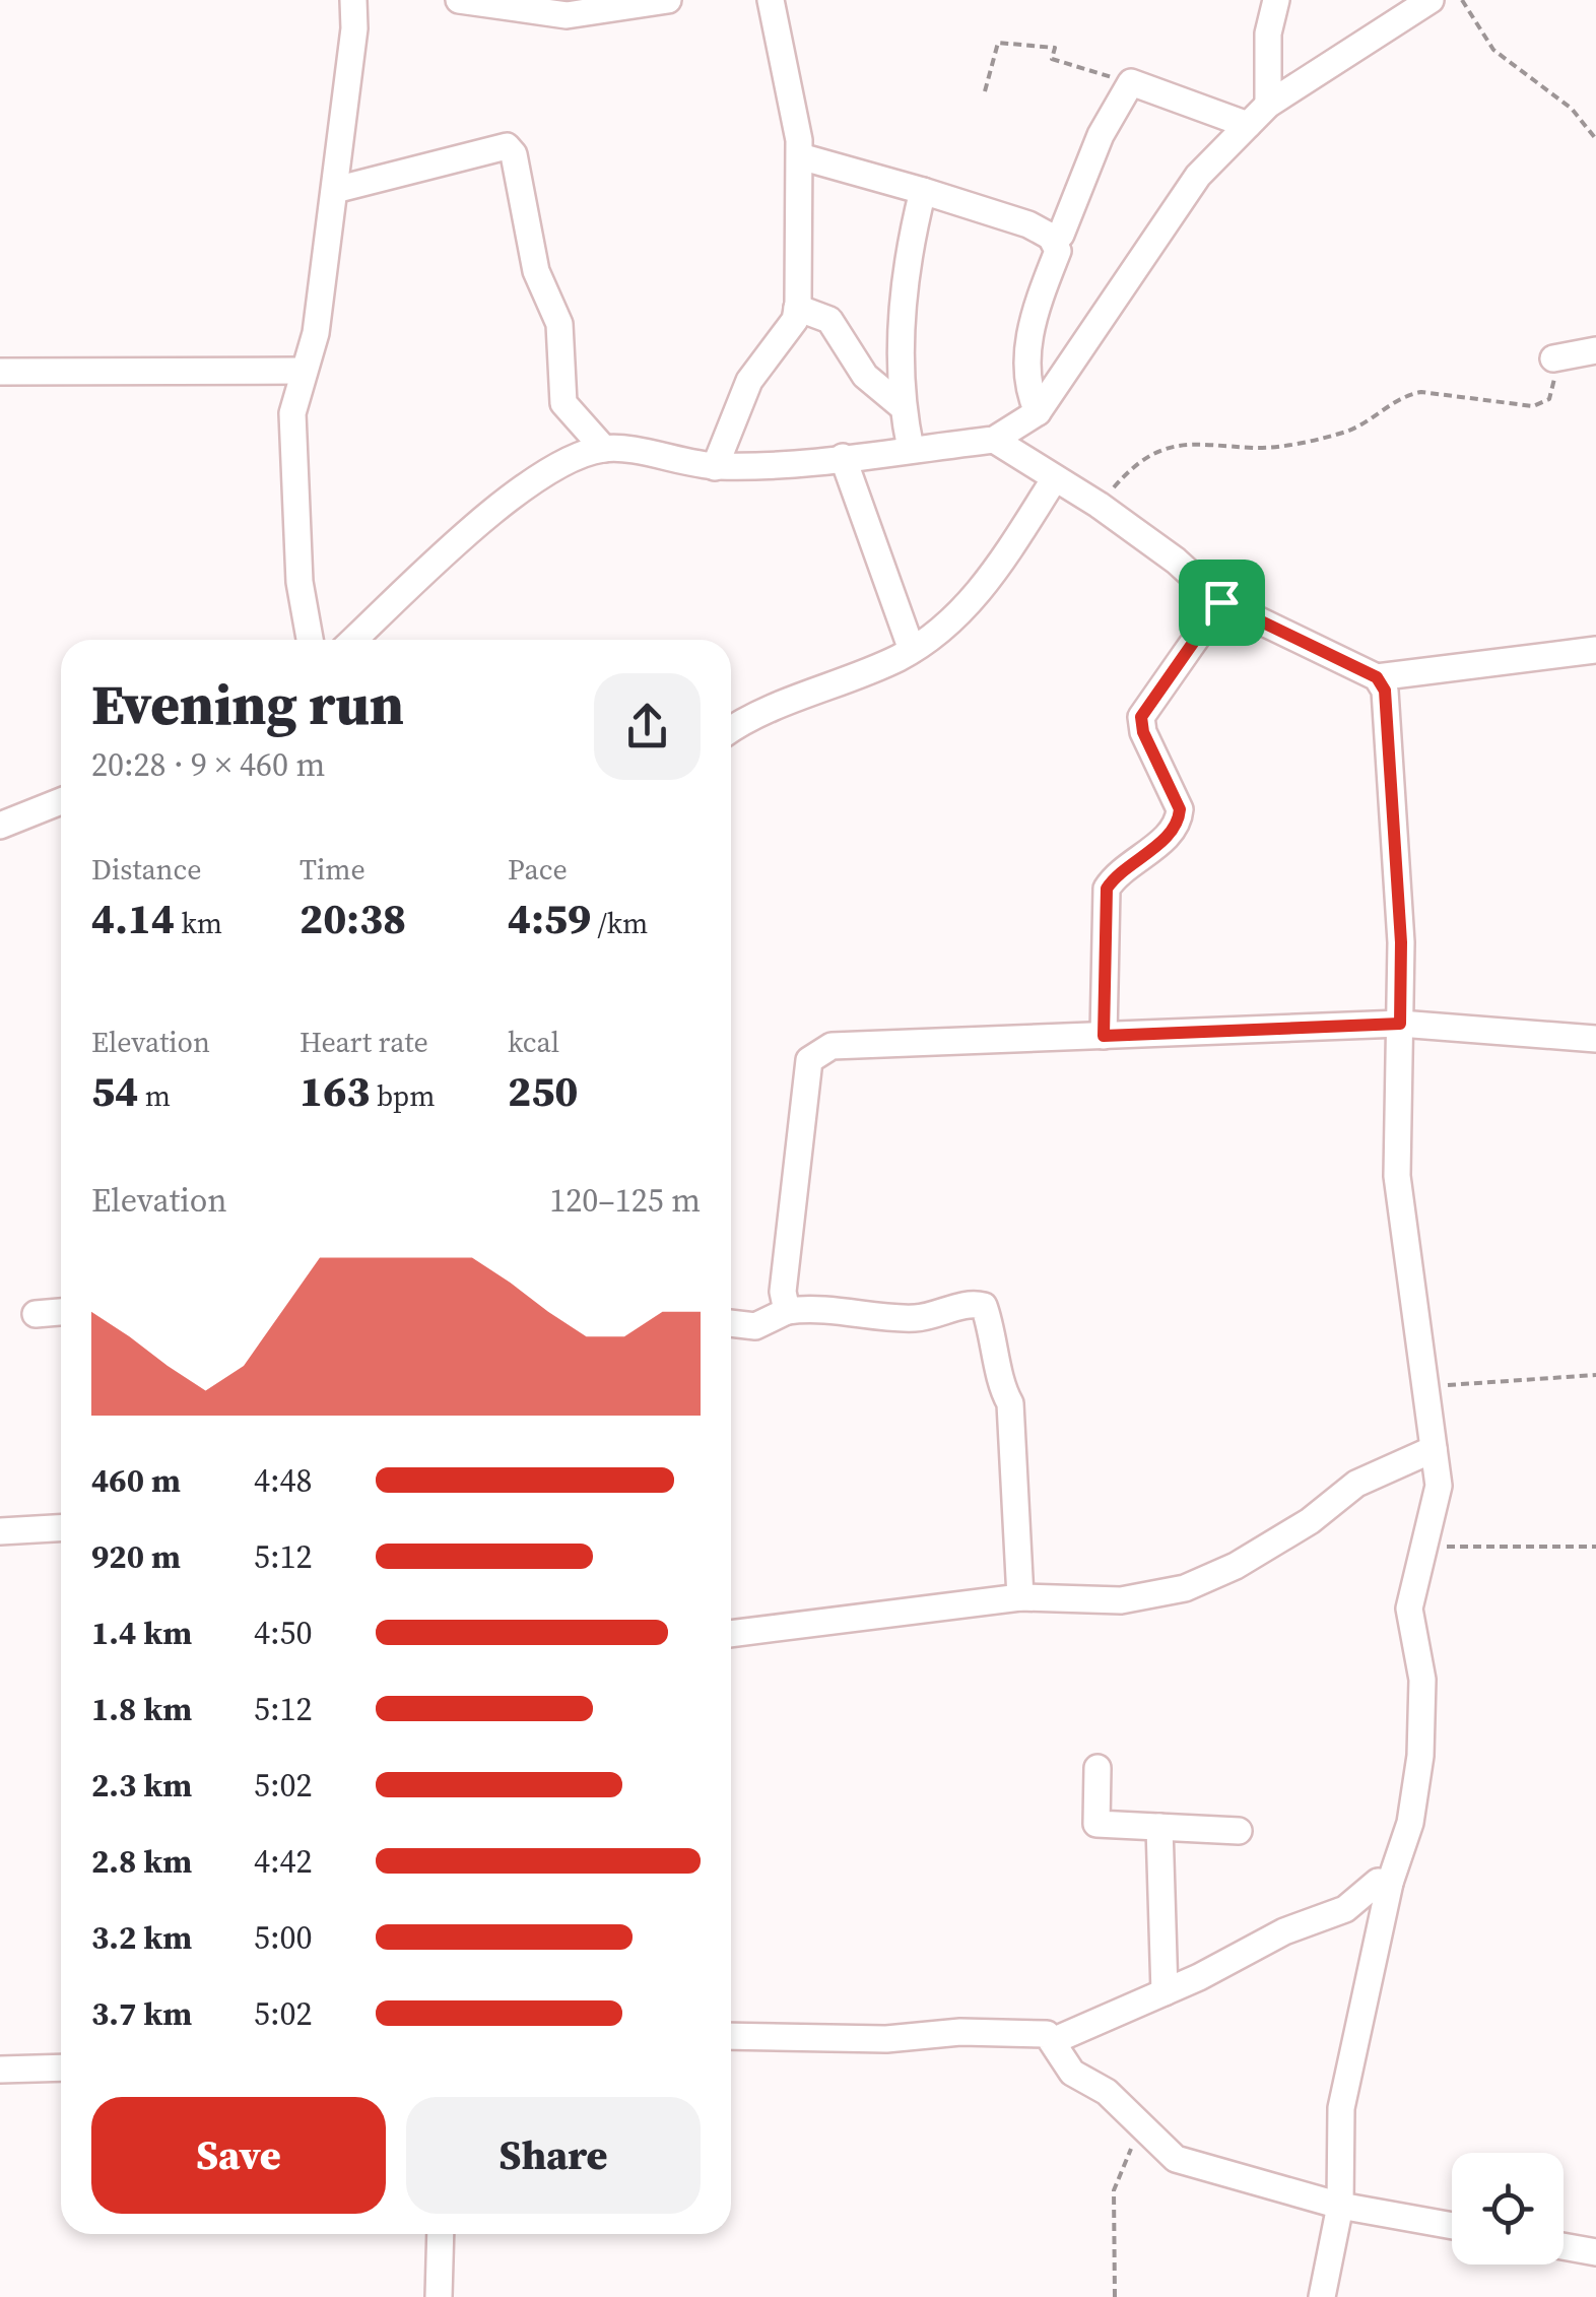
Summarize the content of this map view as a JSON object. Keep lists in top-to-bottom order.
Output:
{
  "page": {
    "heading": ["Evening run", "20:28 · 9 × 460 m"],
    "stats": [
      ["Distance", "4.14 km"],
      ["Time", "20:38"],
      ["Pace", "4:59 /km"],
      ["Elevation", "54 m"],
      ["Heart rate", "163 bpm"],
      ["kcal", "250"]
    ],
    "chart": ["Elevation", "120–125 m"],
    "list": [
      {
        "name": "460 m",
        "note": "4:48"
      },
      {
        "name": "920 m",
        "note": "5:12"
      },
      {
        "name": "1.4 km",
        "note": "4:50"
      },
      {
        "name": "1.8 km",
        "note": "5:12"
      },
      {
        "name": "2.3 km",
        "note": "5:02"
      },
      {
        "name": "2.8 km",
        "note": "4:42"
      },
      {
        "name": "3.2 km",
        "note": "5:00"
      },
      {
        "name": "3.7 km",
        "note": "5:02"
      }
    ],
    "buttons": ["Save", "Share"]
  }
}
